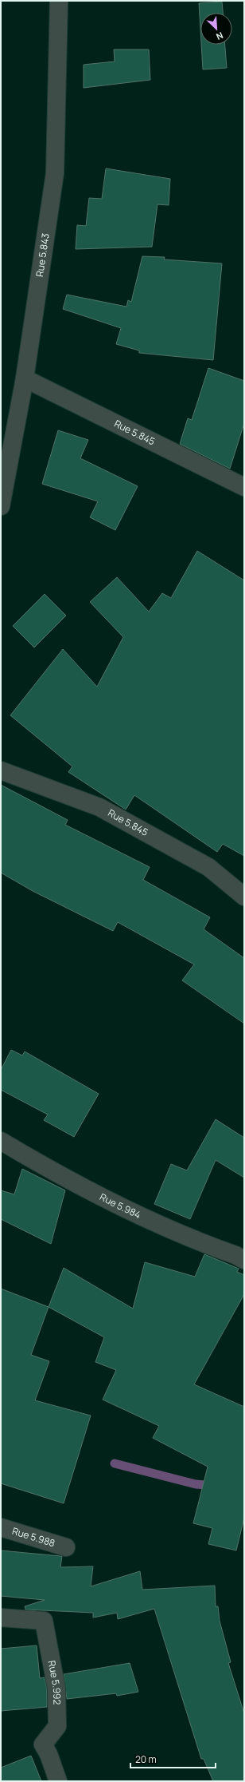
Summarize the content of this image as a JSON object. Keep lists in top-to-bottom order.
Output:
{
  "streets": {
    "street": [
      "Rue 5.843",
      "Rue 5.845",
      "Rue 5.984",
      "Rue 5.988",
      "Rue 5.992"
    ]
  },
  "crossings": [
    ["Rue 5.843", "Rue 5.845"]
  ],
  "scale_bar": "20 m",
  "north": "bottom right"
}
